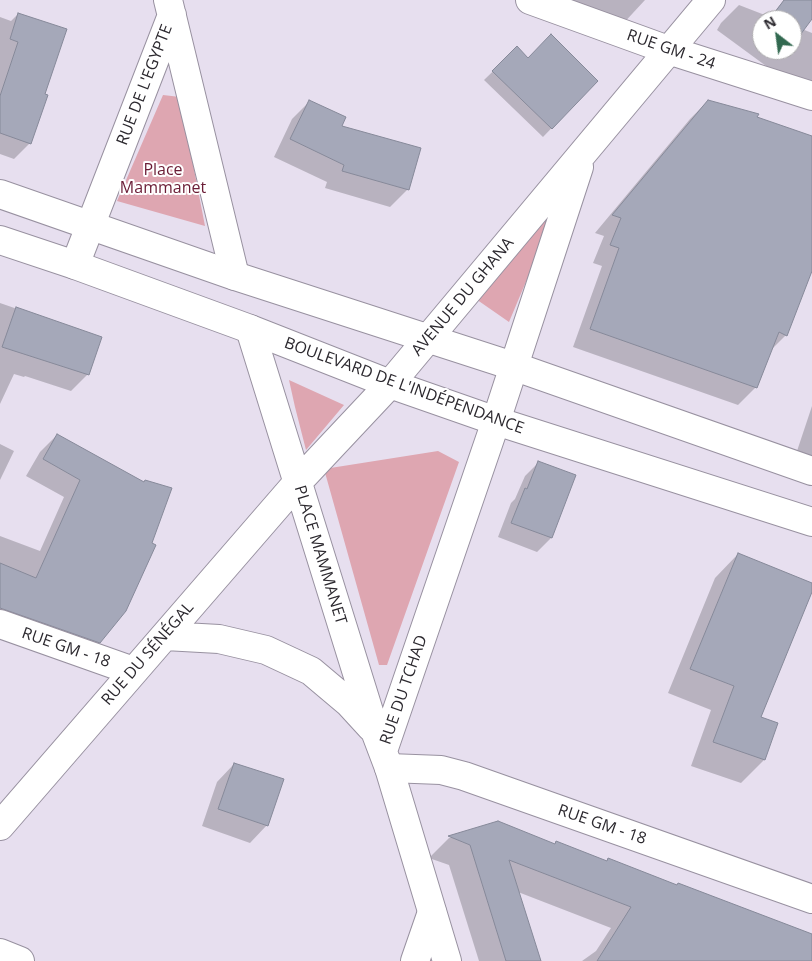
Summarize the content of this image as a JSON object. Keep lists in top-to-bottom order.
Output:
{
  "streets": {
    "street": [
      "RUE GM - 24",
      "RUE DE L'EGYPTE",
      "AVENUE DU GHANA",
      "BOULEVARD DE L'INDÉPENDANCE",
      "PLACE MAMMANET",
      "RUE GM - 18",
      "RUE DU SÉNÉGAL",
      "RUE DU TCHAD"
    ]
  },
  "crossings": [
    ["RUE GM - 24", "AVENUE DU GHANA"],
    ["RUE DE L'EGYPTE", "BOULEVARD DE L'INDÉPENDANCE"],
    ["AVENUE DU GHANA", "BOULEVARD DE L'INDÉPENDANCE"],
    ["AVENUE DU GHANA", "PLACE MAMMANET"],
    ["AVENUE DU GHANA", "RUE DU SÉNÉGAL"],
    ["AVENUE DU GHANA", "RUE DU TCHAD"],
    ["BOULEVARD DE L'INDÉPENDANCE", "PLACE MAMMANET"],
    ["BOULEVARD DE L'INDÉPENDANCE", "RUE DU TCHAD"],
    ["PLACE MAMMANET", "RUE GM - 18"],
    ["PLACE MAMMANET", "RUE DU SÉNÉGAL"],
    ["PLACE MAMMANET", "RUE DU TCHAD"],
    ["RUE GM - 18", "RUE DU SÉNÉGAL"],
    ["RUE GM - 18", "RUE DU TCHAD"]
  ],
  "parks": ["Place Mammanet"],
  "north": "top left"
}
